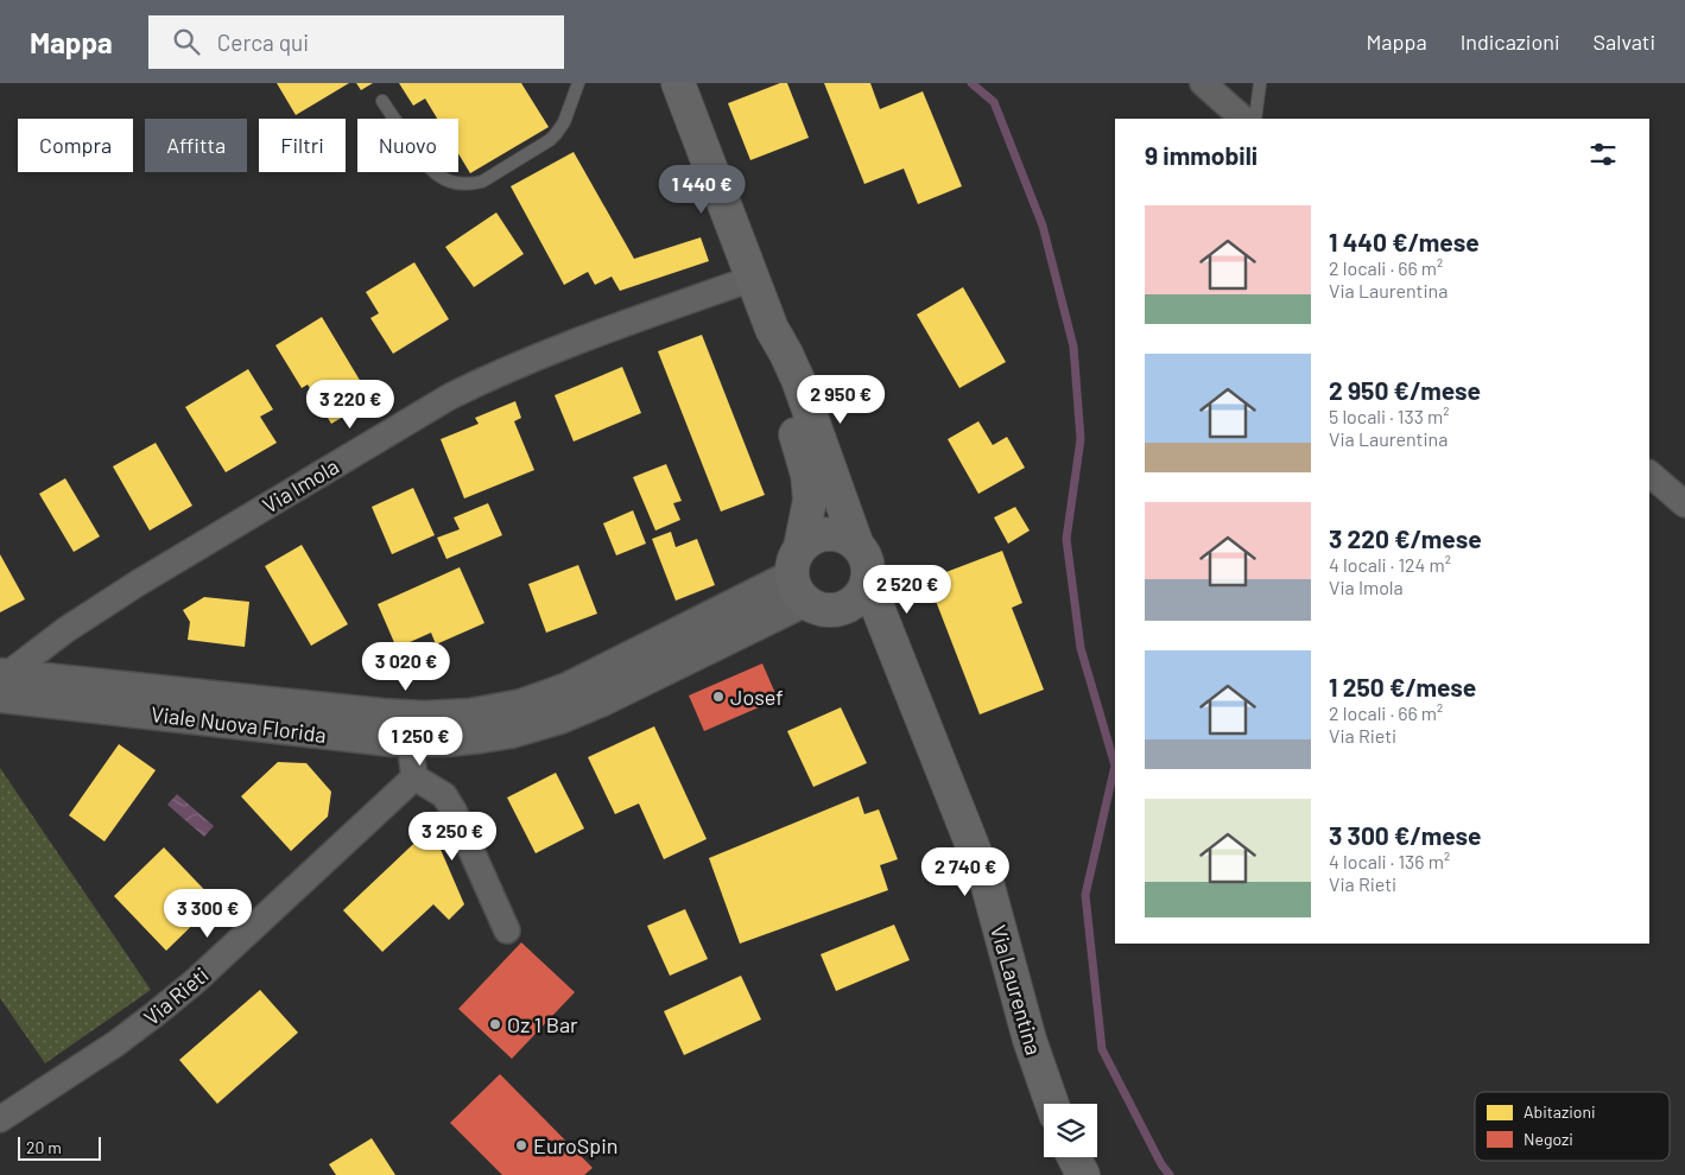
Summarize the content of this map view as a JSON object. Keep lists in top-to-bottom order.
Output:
{
  "streets": {
    "main road": ["Via Laurentina"],
    "street": ["Via Imola", "Viale Nuova Florida", "Via Rieti"]
  },
  "crossings": [
    ["Via Imola", "Viale Nuova Florida"],
    ["Viale Nuova Florida", "Via Laurentina"]
  ],
  "places": ["Josef", "Oz 1 Bar", "EuroSpin"],
  "legend": ["Abitazioni", "Negozi"],
  "scale_bar": "20 m",
  "page": {
    "header": "Mappa",
    "search": "Cerca qui",
    "nav": ["Mappa", "Indicazioni", "Salvati"],
    "chip": [
      "Compra",
      "Affitta",
      "Filtri",
      "Nuovo"
    ],
    "heading": "9 immobili",
    "price": [
      "1 440 €",
      "2 950 €",
      "3 220 €",
      "2 520 €",
      "3 020 €",
      "1 250 €",
      "3 250 €",
      "2 740 €",
      "3 300 €"
    ],
    "list": [
      {
        "name": "1 440 €/mese",
        "note": "2 locali · 66 m² · Via Laurentina"
      },
      {
        "name": "2 950 €/mese",
        "note": "5 locali · 133 m² · Via Laurentina"
      },
      {
        "name": "3 220 €/mese",
        "note": "4 locali · 124 m² · Via Imola"
      },
      {
        "name": "1 250 €/mese",
        "note": "2 locali · 66 m² · Via Rieti"
      },
      {
        "name": "3 300 €/mese",
        "note": "4 locali · 136 m² · Via Rieti"
      }
    ],
    "scale": "20 m"
  }
}
